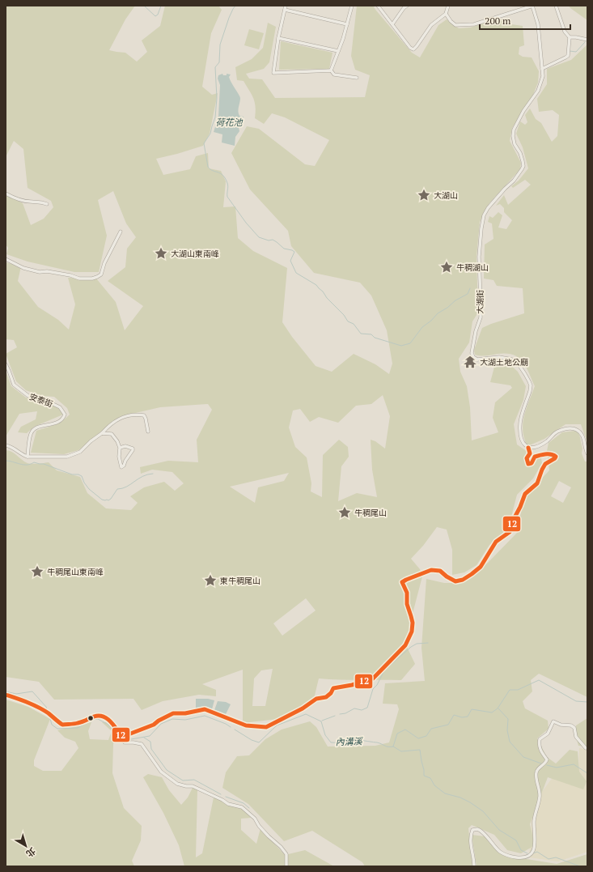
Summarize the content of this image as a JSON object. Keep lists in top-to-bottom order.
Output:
{
  "streets": {
    "street": ["大湖街", "安泰街"]
  },
  "water": ["荷花池", "內溝溪"],
  "places": {
    "place": [
      "大湖山",
      "大湖山東南峰",
      "牛稠湖山",
      "牛稠尾山",
      "牛稠尾山東南峰",
      "東牛稠尾山"
    ],
    "temple": ["大湖土地公廟"]
  },
  "lines": ["transit line 12"],
  "scale_bar": "200 m",
  "north": "bottom right"
}
